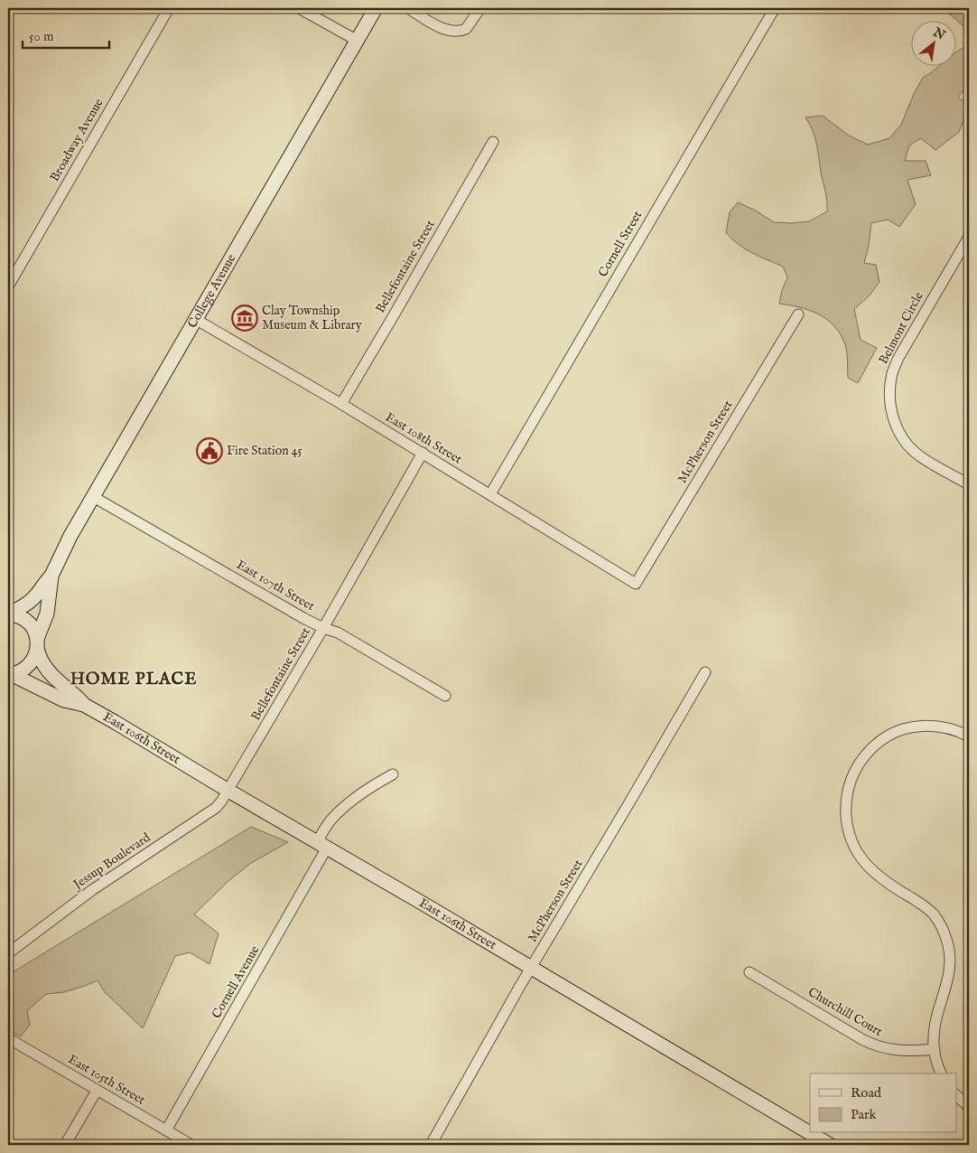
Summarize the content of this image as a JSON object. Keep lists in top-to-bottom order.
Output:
{
  "streets": {
    "street": [
      "Broadway Avenue",
      "Cornell Street",
      "Bellefontaine Street",
      "College Avenue",
      "Belmont Circle",
      "East 108th Street",
      "McPherson Street",
      "East 107th Street",
      "East 106th Street",
      "Jessup Boulevard",
      "Cornell Avenue",
      "Churchill Court",
      "East 105th Street"
    ]
  },
  "crossings": [
    ["Cornell Street", "East 108th Street"],
    ["Bellefontaine Street", "East 108th Street"],
    ["Bellefontaine Street", "East 107th Street"],
    ["Bellefontaine Street", "East 106th Street"],
    ["Bellefontaine Street", "Jessup Boulevard"],
    ["College Avenue", "East 108th Street"],
    ["College Avenue", "East 107th Street"],
    ["College Avenue", "East 106th Street"],
    ["East 108th Street", "McPherson Street"],
    ["McPherson Street", "East 106th Street"],
    ["East 106th Street", "Jessup Boulevard"],
    ["East 106th Street", "Cornell Avenue"],
    ["Cornell Avenue", "East 105th Street"]
  ],
  "districts": ["HOME PLACE"],
  "places": {
    "museum": ["Clay Township Museum & Library"],
    "public building": ["Fire Station 45"]
  },
  "legend": ["Road", "Park"],
  "scale_bar": "50 m",
  "north": "top right"
}
